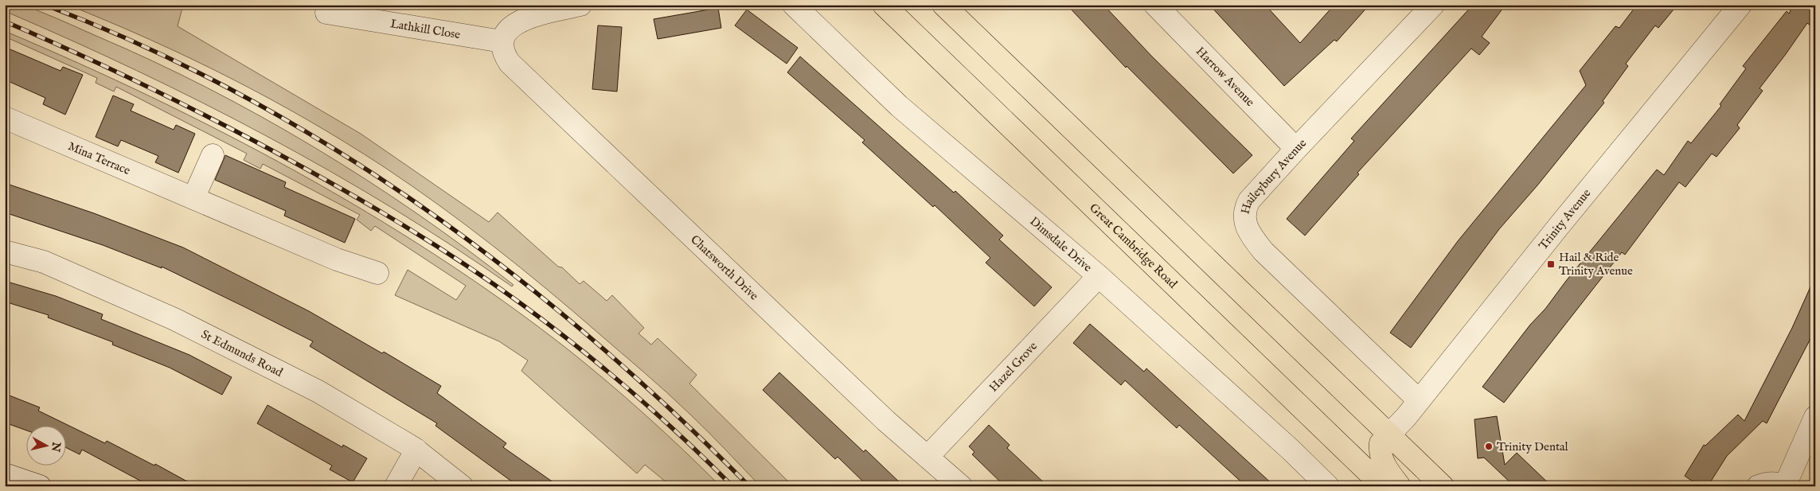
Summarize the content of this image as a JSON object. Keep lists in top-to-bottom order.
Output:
{
  "streets": {
    "highway": ["Great Cambridge Road"],
    "street": [
      "Lathkill Close",
      "Harrow Avenue",
      "Mina Terrace",
      "Haileybury Avenue",
      "Trinity Avenue",
      "Dimsdale Drive",
      "Chatsworth Drive",
      "St Edmunds Road",
      "Hazel Grove"
    ]
  },
  "crossings": [
    ["Lathkill Close", "Chatsworth Drive"],
    ["Harrow Avenue", "Haileybury Avenue"],
    ["Haileybury Avenue", "Trinity Avenue"],
    ["Dimsdale Drive", "Hazel Grove"],
    ["Chatsworth Drive", "Hazel Grove"]
  ],
  "places": {
    "transit": ["Hail & Ride Trinity Avenue"],
    "other": ["Trinity Dental"]
  },
  "north": "right"
}
